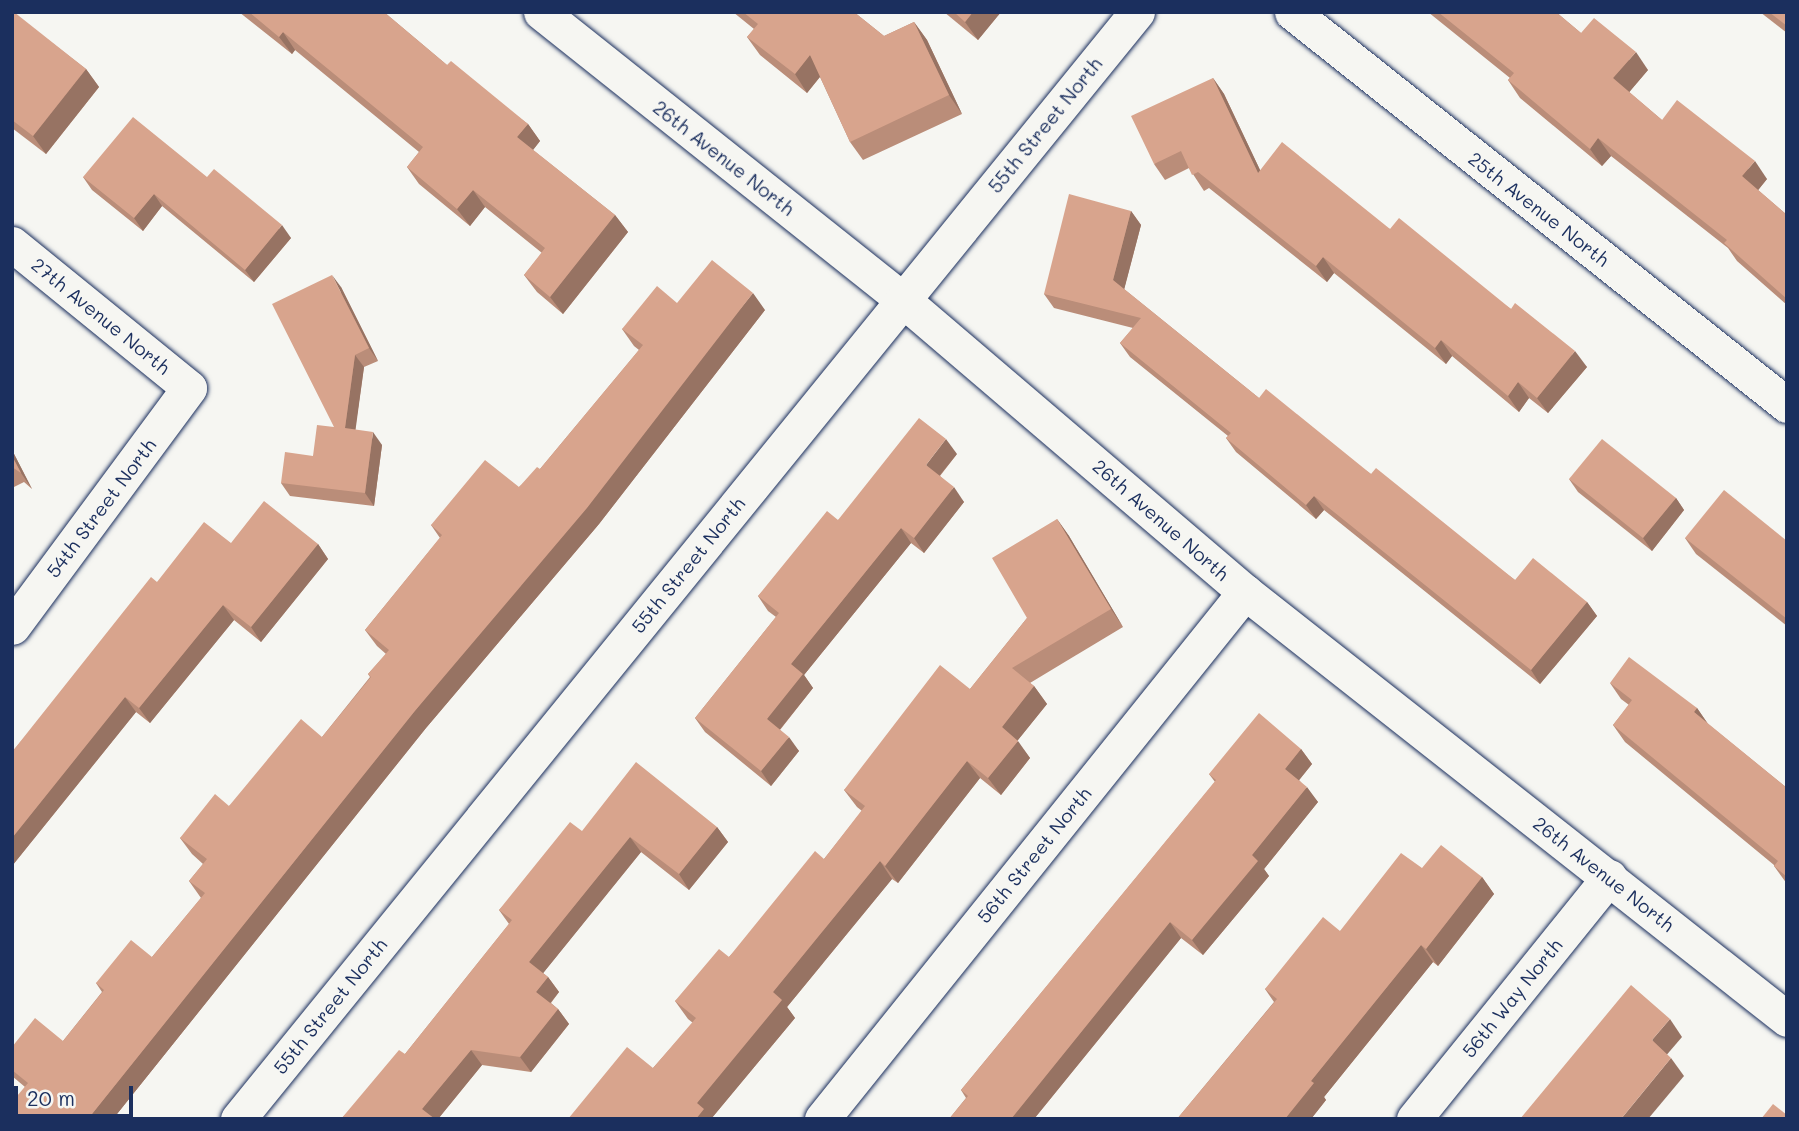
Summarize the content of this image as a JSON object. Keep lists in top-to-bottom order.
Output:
{
  "streets": {
    "street": [
      "55th Street North",
      "26th Avenue North",
      "25th Avenue North",
      "27th Avenue North",
      "54th Street North",
      "56th Street North",
      "56th Way North"
    ]
  },
  "crossings": [
    ["55th Street North", "26th Avenue North"],
    ["26th Avenue North", "56th Street North"],
    ["26th Avenue North", "56th Way North"],
    ["27th Avenue North", "54th Street North"]
  ],
  "scale_bar": "20 m"
}
